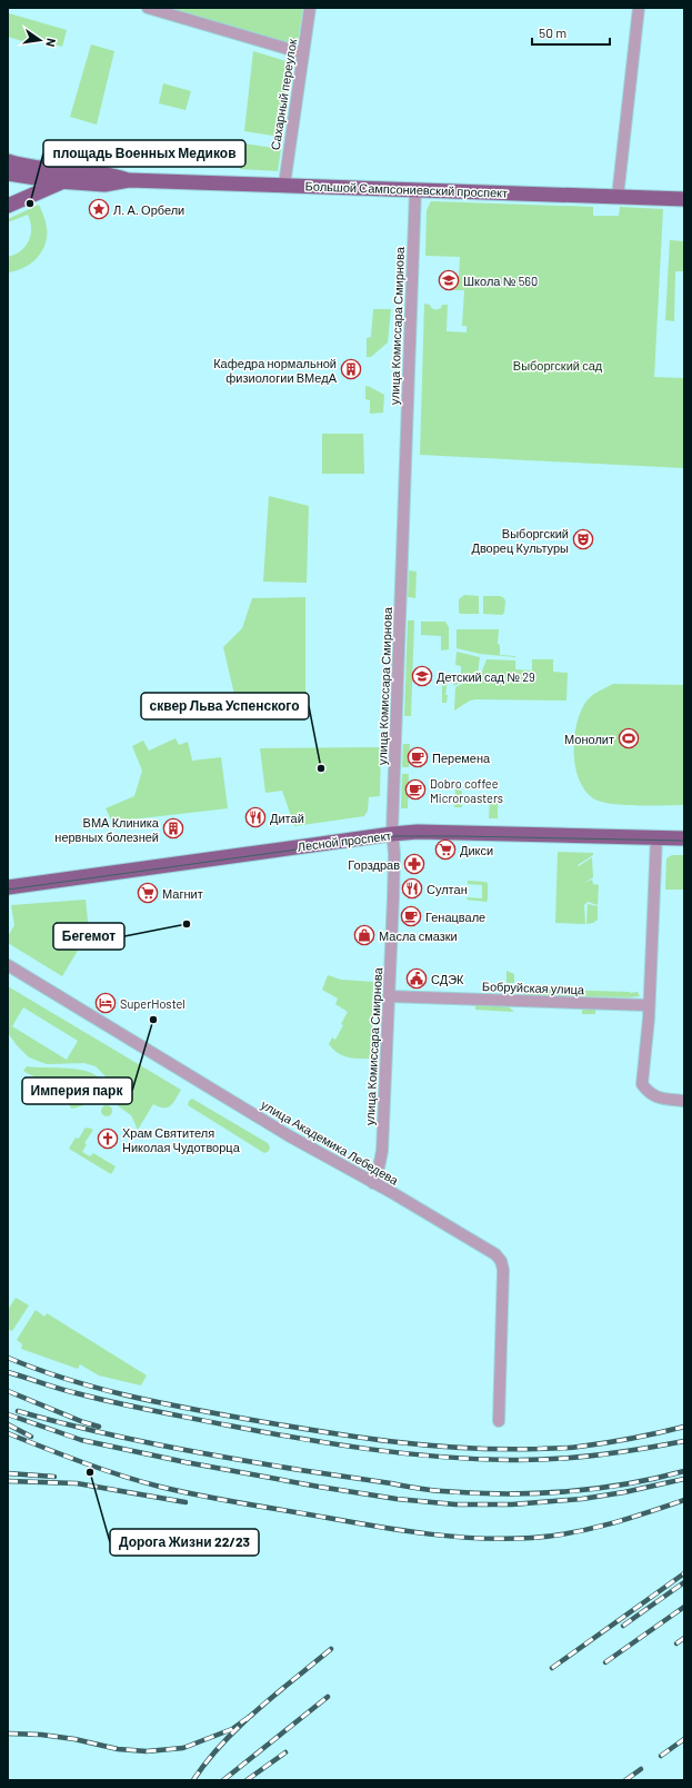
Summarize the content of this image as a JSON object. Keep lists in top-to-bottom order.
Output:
{
  "streets": {
    "main road": ["Большой Сампсониевский проспект", "Лесной проспект"],
    "street": [
      "Сахарный переулок",
      "улица Комиссара Смирнова",
      "Бобруйская улица",
      "улица Академика Лебедева"
    ]
  },
  "crossings": [
    ["Сахарный переулок", "Большой Сампсониевский проспект"],
    ["Большой Сампсониевский проспект", "улица Комиссара Смирнова"],
    ["улица Комиссара Смирнова", "Лесной проспект"],
    ["улица Комиссара Смирнова", "Бобруйская улица"],
    ["улица Комиссара Смирнова", "улица Академика Лебедева"]
  ],
  "parks": ["Выборгский сад"],
  "places": {
    "other": [
      "площадь Военных Медиков",
      "сквер Льва Успенского",
      "Бегемот",
      "Империя парк",
      "Дорога Жизни 22/23"
    ],
    "place": ["Л. А. Орбели"],
    "school or university": ["Школа № 560", "Детский сад № 29"],
    "building": ["Кафедра нормальной физиологии ВМедА", "ВМА Клиника нервных болезней"],
    "theatre": ["Выборгский Дворец Культуры"],
    "sports": ["Монолит"],
    "cafe": ["Перемена", "Dobro coffee Microroasters", "Генацвале"],
    "restaurant": ["Дитай", "Султан"],
    "supermarket": ["Дикси", "Магнит"],
    "pharmacy": ["Горздрав"],
    "shop": ["Масла смазки"],
    "public building": ["СДЭК"],
    "hotel": ["SuperHostel"],
    "church": ["Храм Святителя Николая Чудотворца"]
  },
  "scale_bar": "50 m",
  "north": "right"
}
